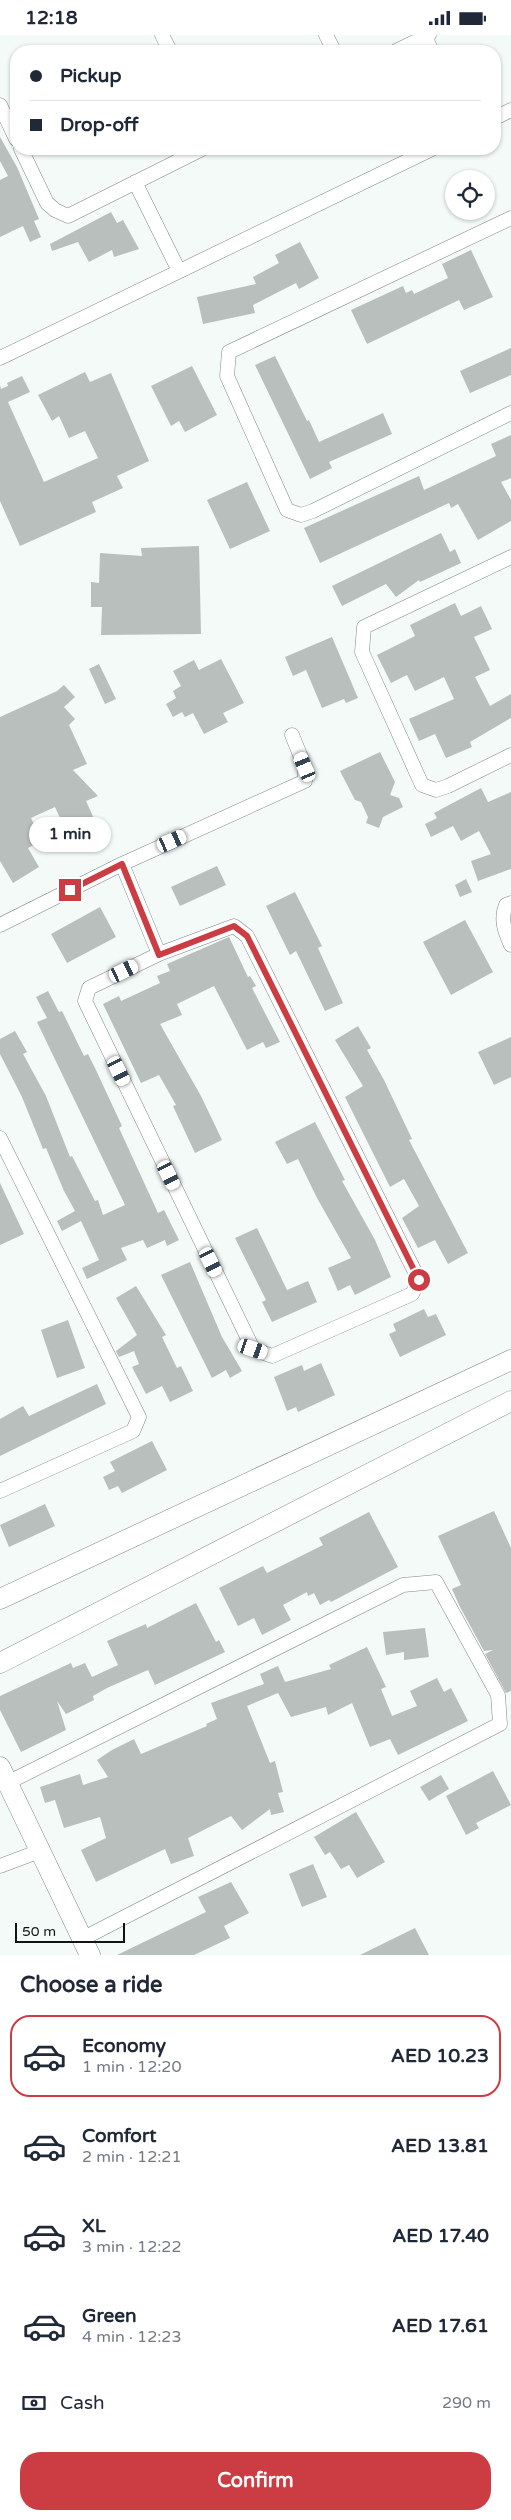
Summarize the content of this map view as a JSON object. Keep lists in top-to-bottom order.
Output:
{
  "scale_bar": "50 m",
  "page": {
    "status": "12:18",
    "banner": ["Pickup", "Drop-off"],
    "bubble": "1 min",
    "scale": "50 m",
    "heading": "Choose a ride",
    "list": [
      {
        "name": "Economy",
        "note": "1 min · 12:20",
        "value": "AED 10.23"
      },
      {
        "name": "Comfort",
        "note": "2 min · 12:21",
        "value": "AED 13.81"
      },
      {
        "name": "XL",
        "note": "3 min · 12:22",
        "value": "AED 17.40"
      },
      {
        "name": "Green",
        "note": "4 min · 12:23",
        "value": "AED 17.61"
      }
    ],
    "pay": ["Cash", "290 m"],
    "buttons": "Confirm"
  }
}
